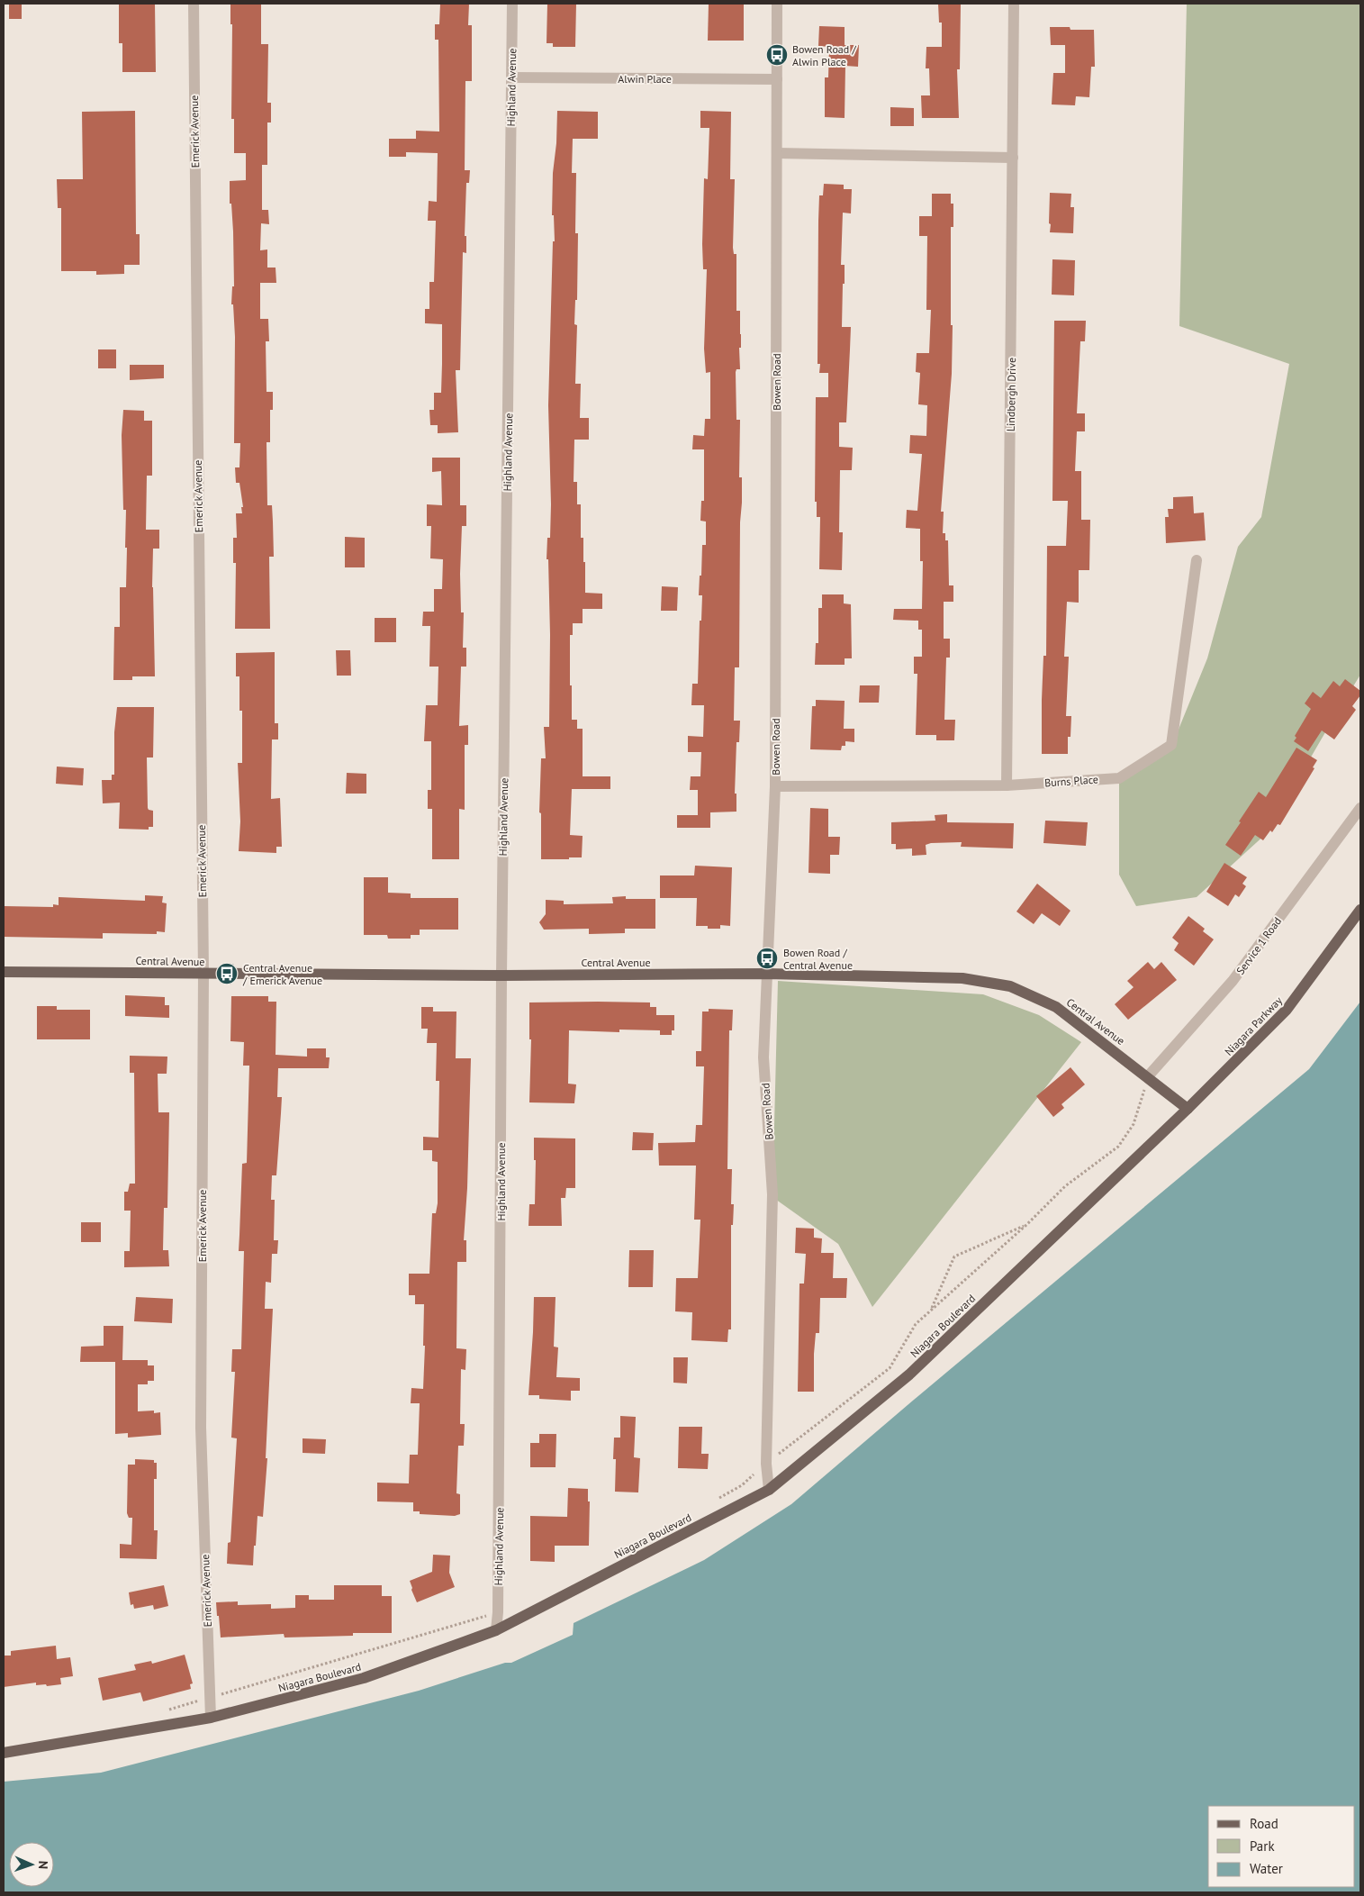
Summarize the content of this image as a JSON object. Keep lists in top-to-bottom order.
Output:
{
  "streets": {
    "main road": ["Central Avenue", "Niagara Parkway", "Niagara Boulevard"],
    "street": [
      "Alwin Place",
      "Highland Avenue",
      "Emerick Avenue",
      "Bowen Road",
      "Lindbergh Drive",
      "Burns Place",
      "Service 1 Road"
    ]
  },
  "crossings": [
    ["Alwin Place", "Highland Avenue"],
    ["Alwin Place", "Bowen Road"],
    ["Highland Avenue", "Central Avenue"],
    ["Highland Avenue", "Niagara Boulevard"],
    ["Emerick Avenue", "Central Avenue"],
    ["Emerick Avenue", "Niagara Boulevard"],
    ["Bowen Road", "Burns Place"],
    ["Bowen Road", "Central Avenue"],
    ["Bowen Road", "Niagara Boulevard"],
    ["Lindbergh Drive", "Burns Place"],
    ["Service 1 Road", "Central Avenue"],
    ["Central Avenue", "Niagara Parkway"],
    ["Central Avenue", "Niagara Boulevard"],
    ["Niagara Parkway", "Niagara Boulevard"]
  ],
  "places": {
    "bus stop": ["Bowen Road / Alwin Place", "Bowen Road / Central Avenue", "Central Avenue / Emerick Avenue"]
  },
  "legend": ["Road", "Park", "Water"],
  "north": "right"
}
